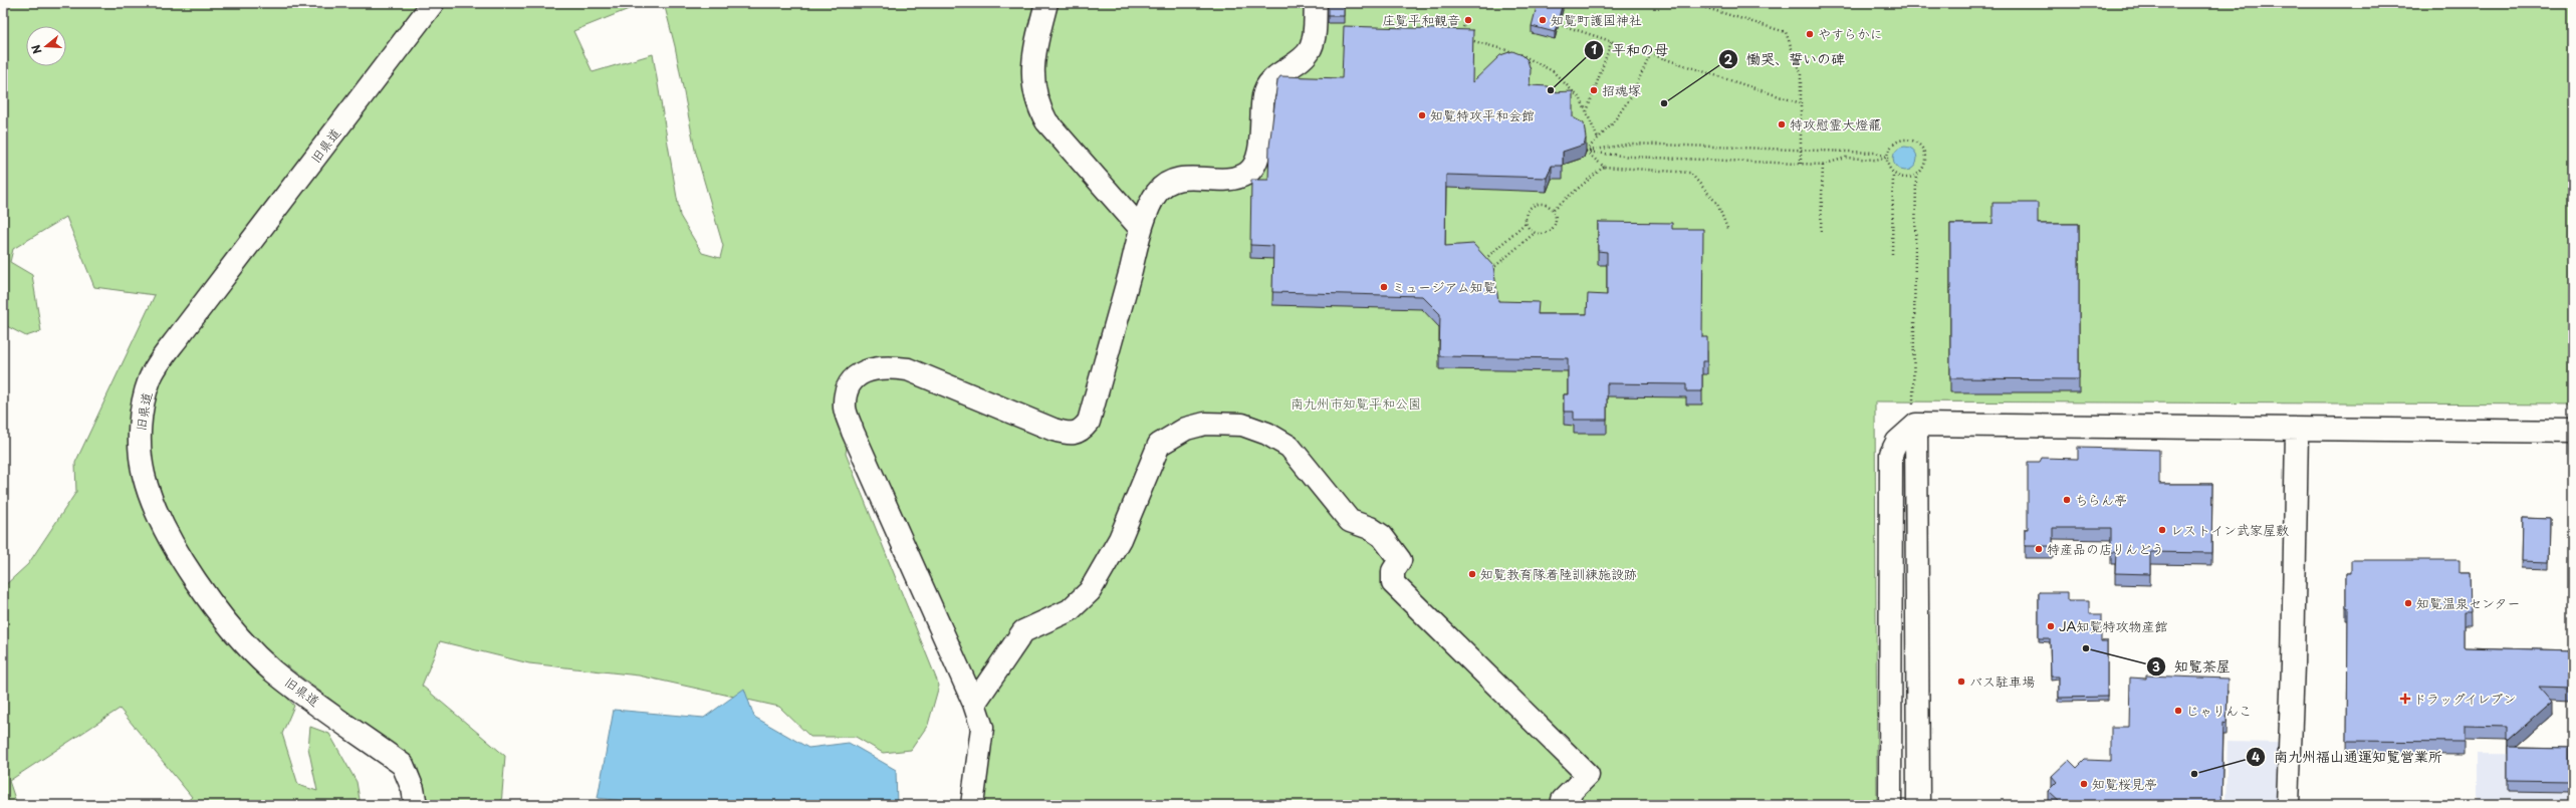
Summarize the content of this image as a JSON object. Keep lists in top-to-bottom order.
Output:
{
  "streets": {
    "street": ["旧県道"]
  },
  "parks": ["南九州市知覧平和公園"],
  "places": {
    "other": [
      "庄覧平和観音",
      "知覧町護国神社",
      "やすらかに",
      "平和の母",
      "招魂塚",
      "慟哭、誓いの碑",
      "知覧特攻平和会館",
      "特攻慰霊大燈籠",
      "ミュージアム知覧",
      "ちらん亭",
      "レストイン武家屋敷",
      "特産品の店りんどう",
      "知覧教育隊着陸訓練施設跡",
      "知覧温泉センター",
      "JA知覧特攻物産館",
      "知覧茶屋",
      "バス駐車場",
      "じゃりんこ",
      "南九州福山通運知覧営業所",
      "知覧桜見亭"
    ],
    "health": ["ドラッグイレブン"]
  },
  "north": "left"
}
